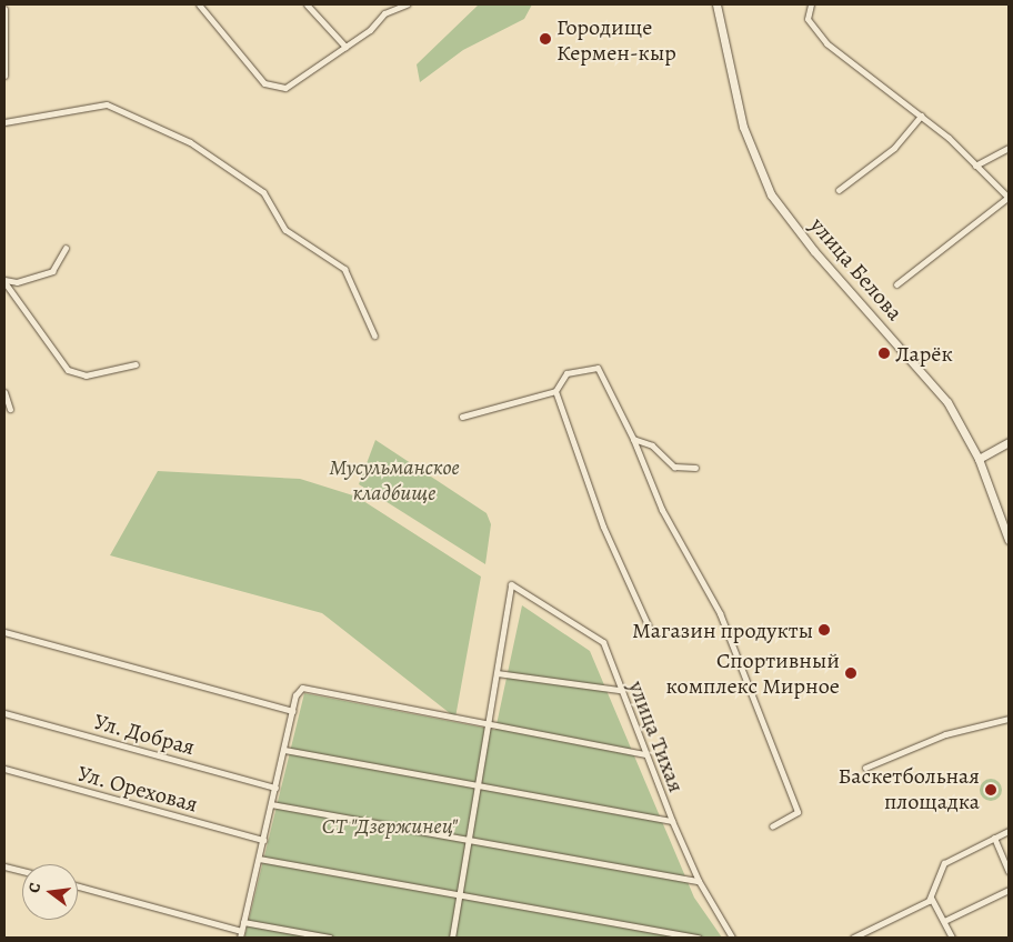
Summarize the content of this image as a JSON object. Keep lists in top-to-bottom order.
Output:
{
  "streets": {
    "main road": ["улица Белова"],
    "street": ["Ул. Добрая", "улица Тихая", "Ул. Ореховая"]
  },
  "parks": ["Мусульманское кладбище", "СТ \"Дзержинец\""],
  "places": [
    "Городище Кермен-кыр",
    "Ларёк",
    "Магазин продукты",
    "Спортивный комплекс Мирное",
    "Баскетбольная площадка"
  ],
  "north": "left"
}
